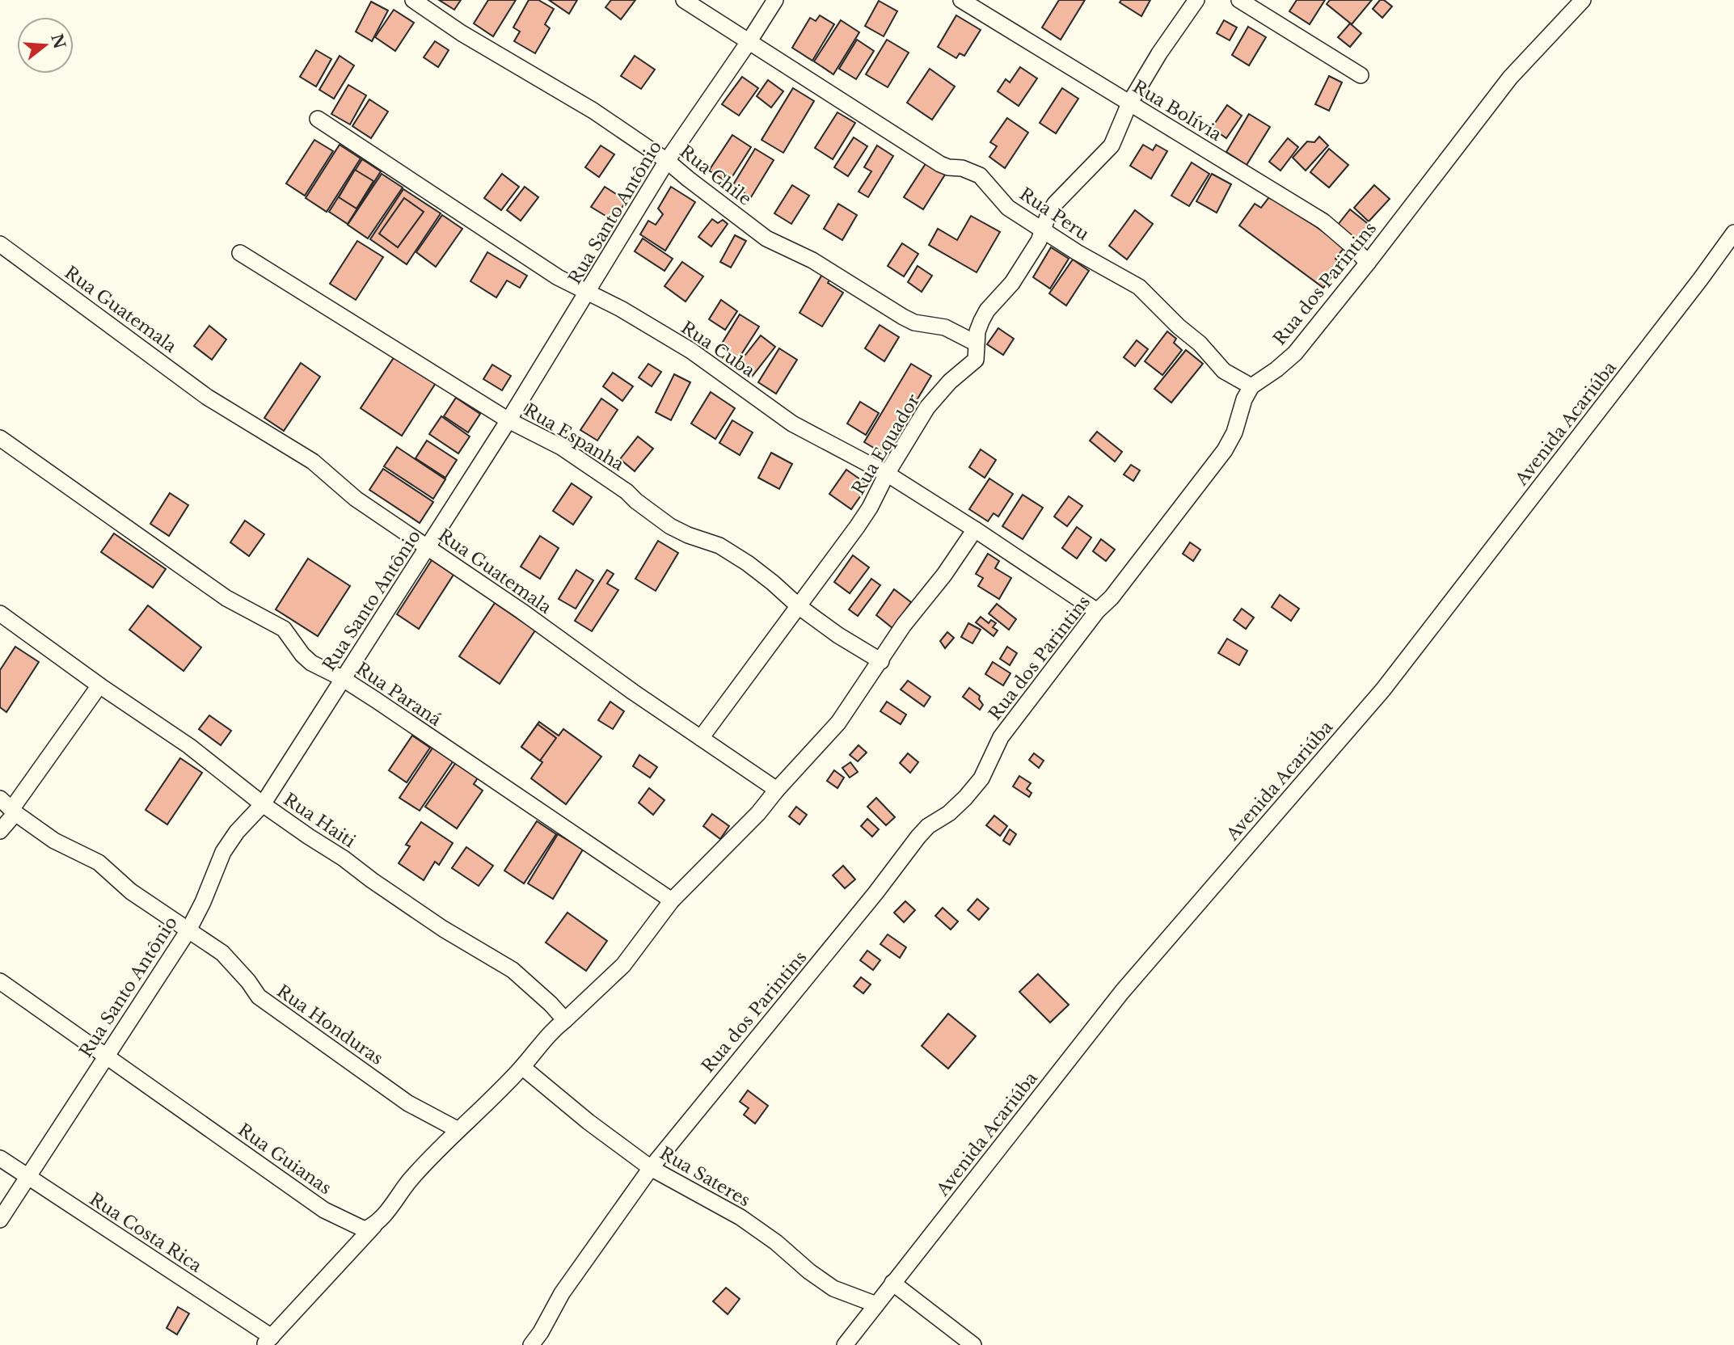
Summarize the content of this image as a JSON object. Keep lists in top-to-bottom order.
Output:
{
  "streets": {
    "street": [
      "Rua Bolívia",
      "Rua Chile",
      "Rua Santo Antônio",
      "Rua Peru",
      "Rua dos Parintins",
      "Rua Guatemala",
      "Rua Cuba",
      "Avenida Acariúba",
      "Rua Espanha",
      "Rua Equador",
      "Rua Paraná",
      "Rua Haiti",
      "Rua Honduras",
      "Rua Guianas",
      "Rua Sateres",
      "Rua Costa Rica"
    ]
  },
  "crossings": [
    ["Rua Bolívia", "Rua dos Parintins"],
    ["Rua Bolívia", "Rua Equador"],
    ["Rua Chile", "Rua Santo Antônio"],
    ["Rua Chile", "Rua Equador"],
    ["Rua Santo Antônio", "Rua Peru"],
    ["Rua Santo Antônio", "Rua Guatemala"],
    ["Rua Santo Antônio", "Rua Cuba"],
    ["Rua Santo Antônio", "Rua Espanha"],
    ["Rua Santo Antônio", "Rua Paraná"],
    ["Rua Santo Antônio", "Rua Haiti"],
    ["Rua Santo Antônio", "Rua Honduras"],
    ["Rua Santo Antônio", "Rua Guianas"],
    ["Rua Santo Antônio", "Rua Costa Rica"],
    ["Rua Peru", "Rua dos Parintins"],
    ["Rua Peru", "Rua Equador"],
    ["Rua dos Parintins", "Rua Cuba"],
    ["Rua dos Parintins", "Rua Sateres"],
    ["Rua Guatemala", "Rua Equador"],
    ["Rua Cuba", "Rua Equador"],
    ["Avenida Acariúba", "Rua Sateres"],
    ["Rua Espanha", "Rua Equador"]
  ],
  "north": "right"
}
